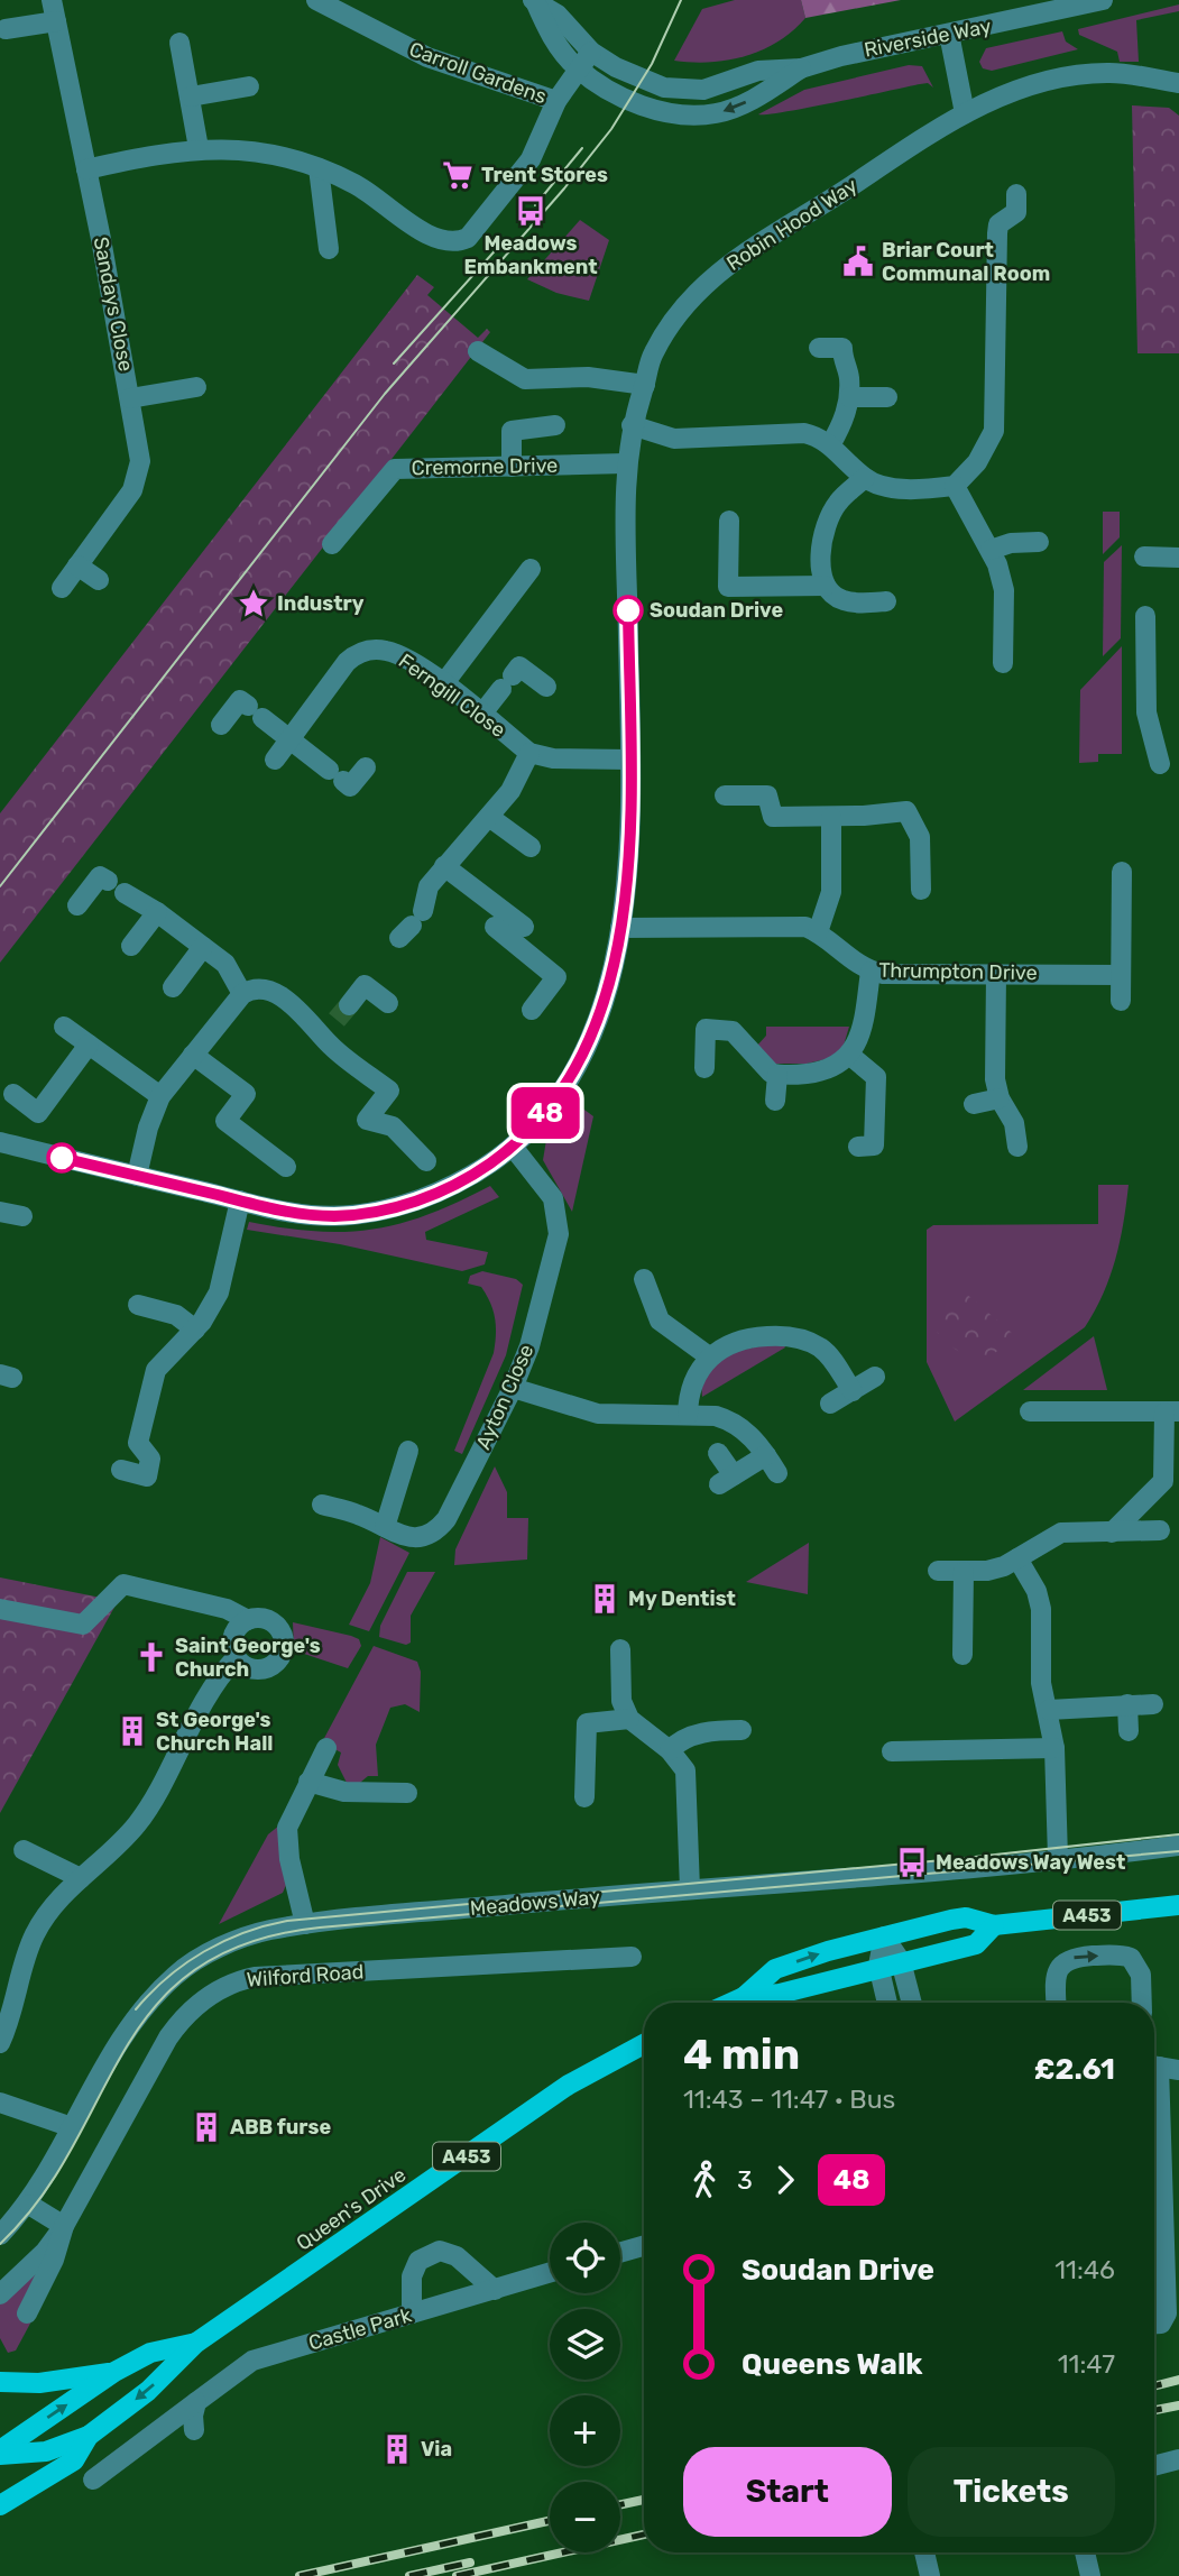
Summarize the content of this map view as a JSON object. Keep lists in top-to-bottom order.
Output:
{
  "streets": {
    "main road": ["A453", "Queen's Drive"],
    "street": [
      "Riverside Way",
      "Carroll Gardens",
      "Robin Hood Way",
      "Sandays Close",
      "Cremorne Drive",
      "Ferngill Close",
      "Thrumpton Drive",
      "Ayton Close",
      "Meadows Way",
      "Wilford Road",
      "Castle Park"
    ]
  },
  "crossings": [
    ["Robin Hood Way", "Cremorne Drive"],
    ["Robin Hood Way", "Ferngill Close"],
    ["Robin Hood Way", "Ayton Close"]
  ],
  "places": {
    "supermarket": ["Trent Stores"],
    "bus stop": ["Meadows Embankment", "Meadows Way West"],
    "public building": ["Briar Court Communal Room"],
    "place": ["Industry"],
    "other": ["Soudan Drive"],
    "building": [
      "My Dentist",
      "St George's Church Hall",
      "ABB furse",
      "Via"
    ],
    "church": ["Saint George's Church"]
  },
  "lines": ["bus line 48"],
  "page": {
    "on_map": "48",
    "heading": ["4 min", "11:43 – 11:47 · Bus", "£2.61"],
    "legs": ["3", "48"],
    "map_buttons": ["+", "−"],
    "list": [
      {
        "name": "Soudan Drive",
        "value": "11:46"
      },
      {
        "name": "Queens Walk",
        "value": "11:47"
      }
    ],
    "buttons": ["Start", "Tickets"]
  }
}
